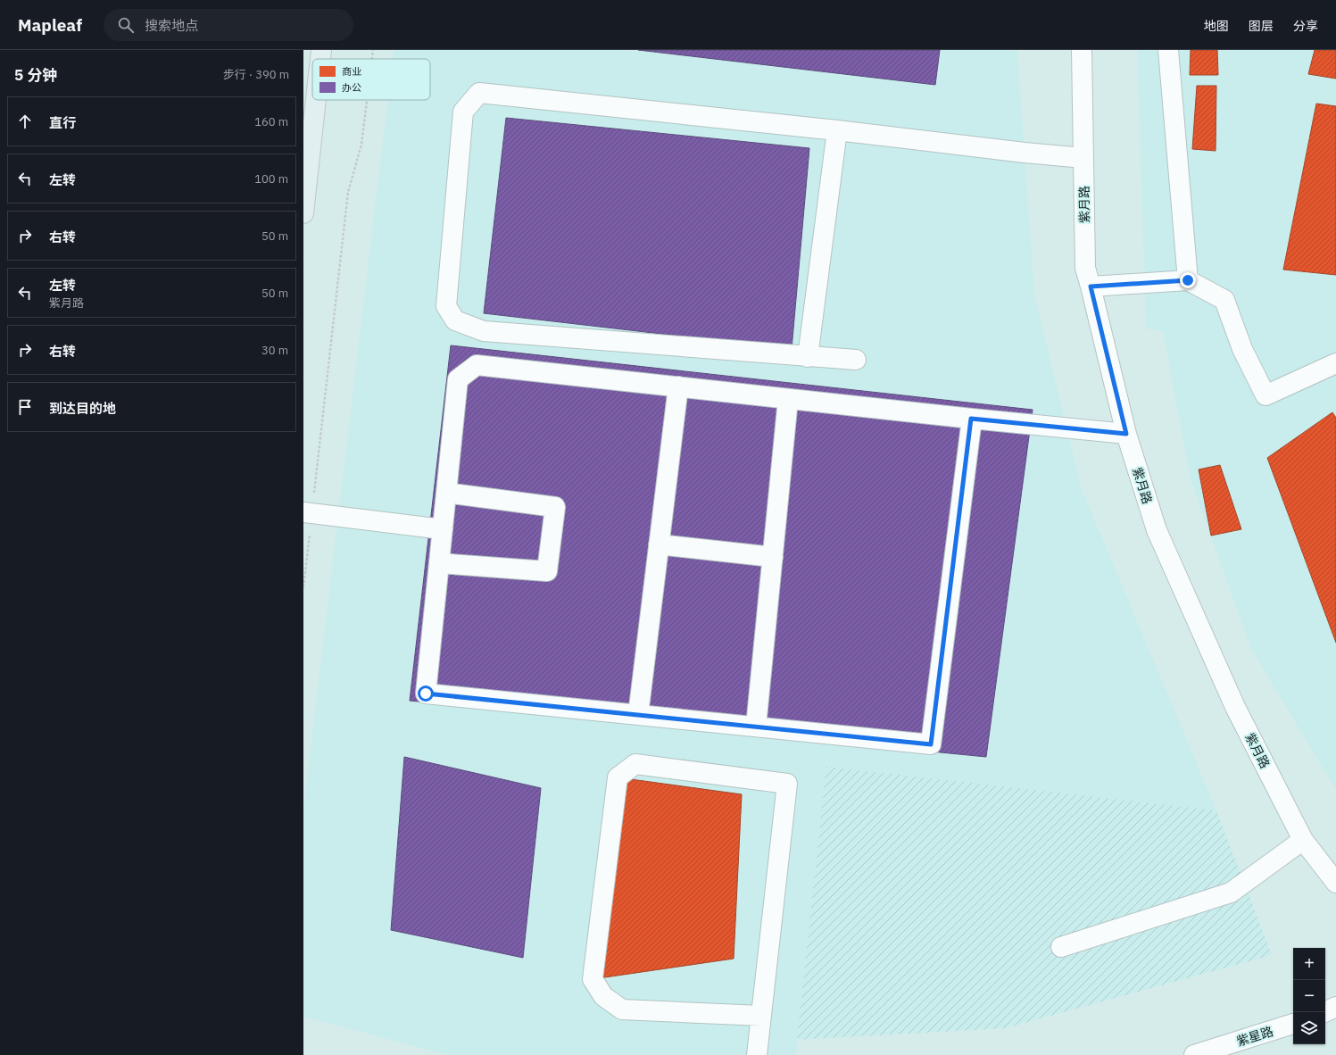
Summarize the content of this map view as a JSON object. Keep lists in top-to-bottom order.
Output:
{
  "streets": {
    "street": ["紫月路", "紫星路"]
  },
  "legend": ["商业", "办公"],
  "page": {
    "header": "Mapleaf",
    "search": "搜索地点",
    "nav": ["地图", "图层", "分享"],
    "heading": ["5 分钟", "步行 · 390 m"],
    "list": [
      ["直行", "160 m"],
      ["左转", "100 m"],
      ["右转", "50 m"],
      ["左转", "紫月路", "50 m"],
      ["右转", "30 m"],
      "到达目的地"
    ],
    "map_buttons": ["+", "−"]
  }
}
